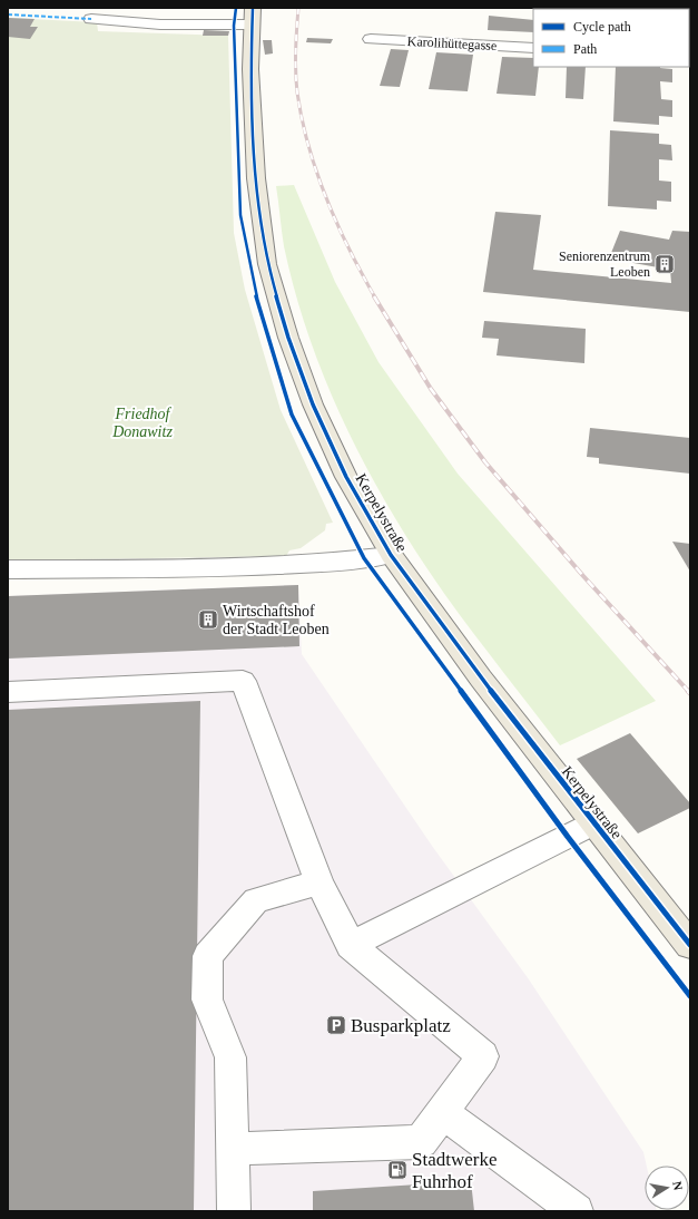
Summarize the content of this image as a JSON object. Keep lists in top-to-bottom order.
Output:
{
  "streets": {
    "main road": ["Kerpelystraße"],
    "street": ["Karolihüttegasse"]
  },
  "parks": ["Friedhof Donawitz"],
  "places": {
    "building": ["Seniorenzentrum Leoben", "Wirtschaftshof der Stadt Leoben"],
    "parking": ["Busparkplatz"],
    "fuel station": ["Stadtwerke Fuhrhof"]
  },
  "legend": ["Cycle path", "Path"],
  "north": "right"
}
